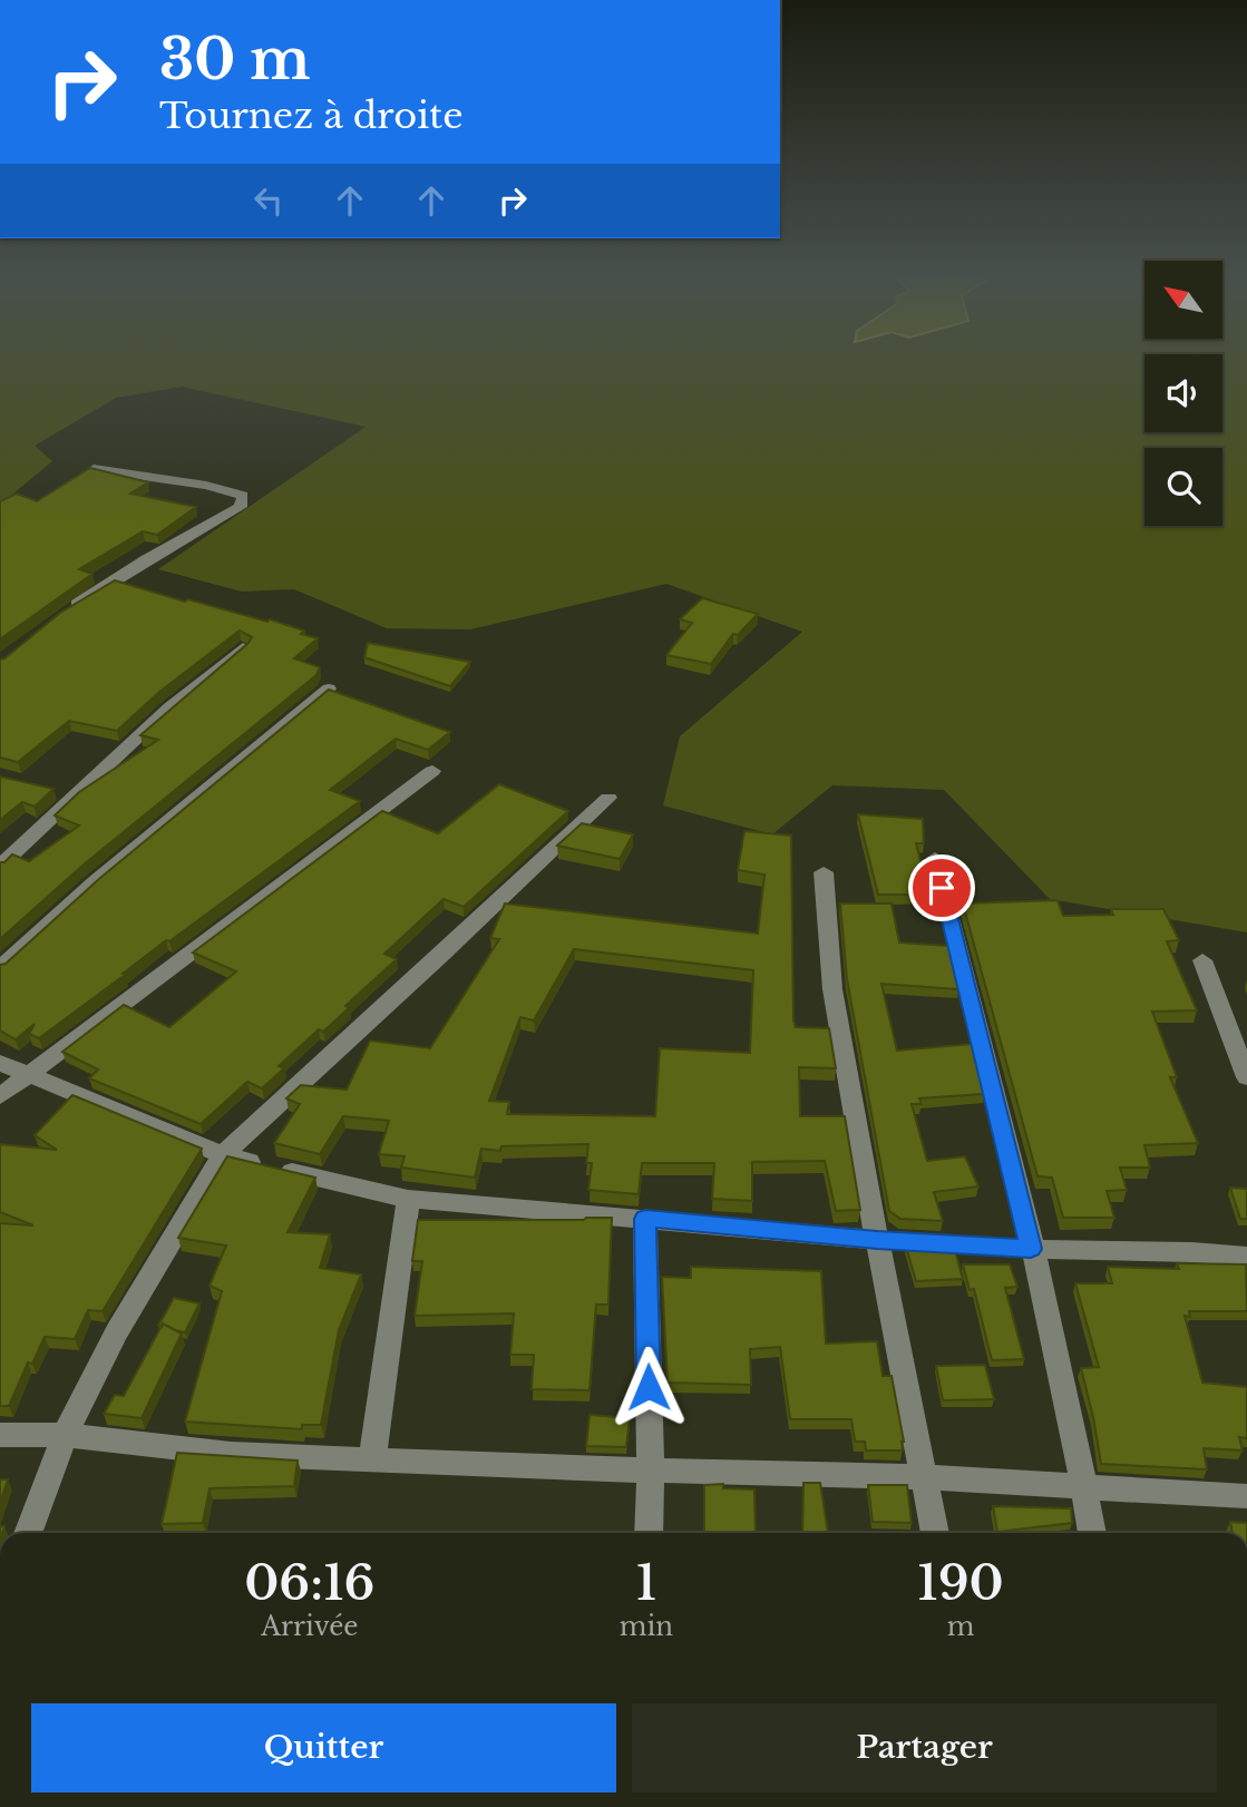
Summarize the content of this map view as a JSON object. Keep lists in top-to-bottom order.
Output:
{
  "north": "top left",
  "page": {
    "turn": ["30 m", "Tournez à droite"],
    "eta": [
      "06:16",
      "Arrivée",
      "1",
      "min",
      "190",
      "m"
    ],
    "buttons": ["Quitter", "Partager"]
  }
}
